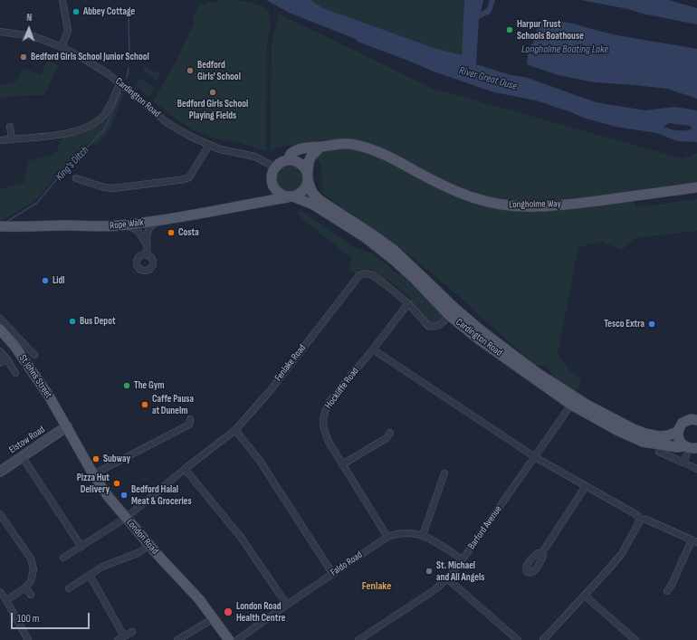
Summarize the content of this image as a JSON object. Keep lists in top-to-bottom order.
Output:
{
  "streets": {
    "main road": [
      "Cardington Road",
      "Longholme Way",
      "Rope Walk",
      "St Johns Street",
      "London Road"
    ],
    "street": [
      "Fenlake Road",
      "Hockliffe Road",
      "Elstow Road",
      "Barford Avenue",
      "Faldo Road"
    ]
  },
  "crossings": [
    ["Cardington Road", "Longholme Way"],
    ["Cardington Road", "Rope Walk"],
    ["Cardington Road", "Fenlake Road"],
    ["Cardington Road", "Barford Avenue"],
    ["Longholme Way", "Rope Walk"],
    ["Fenlake Road", "Hockliffe Road"],
    ["Fenlake Road", "London Road"],
    ["St Johns Street", "Elstow Road"],
    ["St Johns Street", "London Road"],
    ["Hockliffe Road", "Faldo Road"],
    ["Elstow Road", "London Road"],
    ["Barford Avenue", "Faldo Road"]
  ],
  "districts": ["Fenlake"],
  "water": ["Longholme Boating Lake", "River Great Ouse", "King's Ditch"],
  "places": [
    "Abbey Cottage",
    "Harpur Trust Schools Boathouse",
    "Bedford Girls School Junior School",
    "Bedford Girls' School",
    "Bedford Girls School Playing Fields",
    "Costa",
    "Lidl",
    "Bus Depot",
    "Tesco Extra",
    "The Gym",
    "Caffe Pausa at Dunelm",
    "Subway",
    "Pizza Hut Delivery",
    "Bedford Halal Meat & Groceries",
    "St. Michael and All Angels",
    "London Road Health Centre"
  ],
  "scale_bar": "100 m",
  "north": "top"
}
